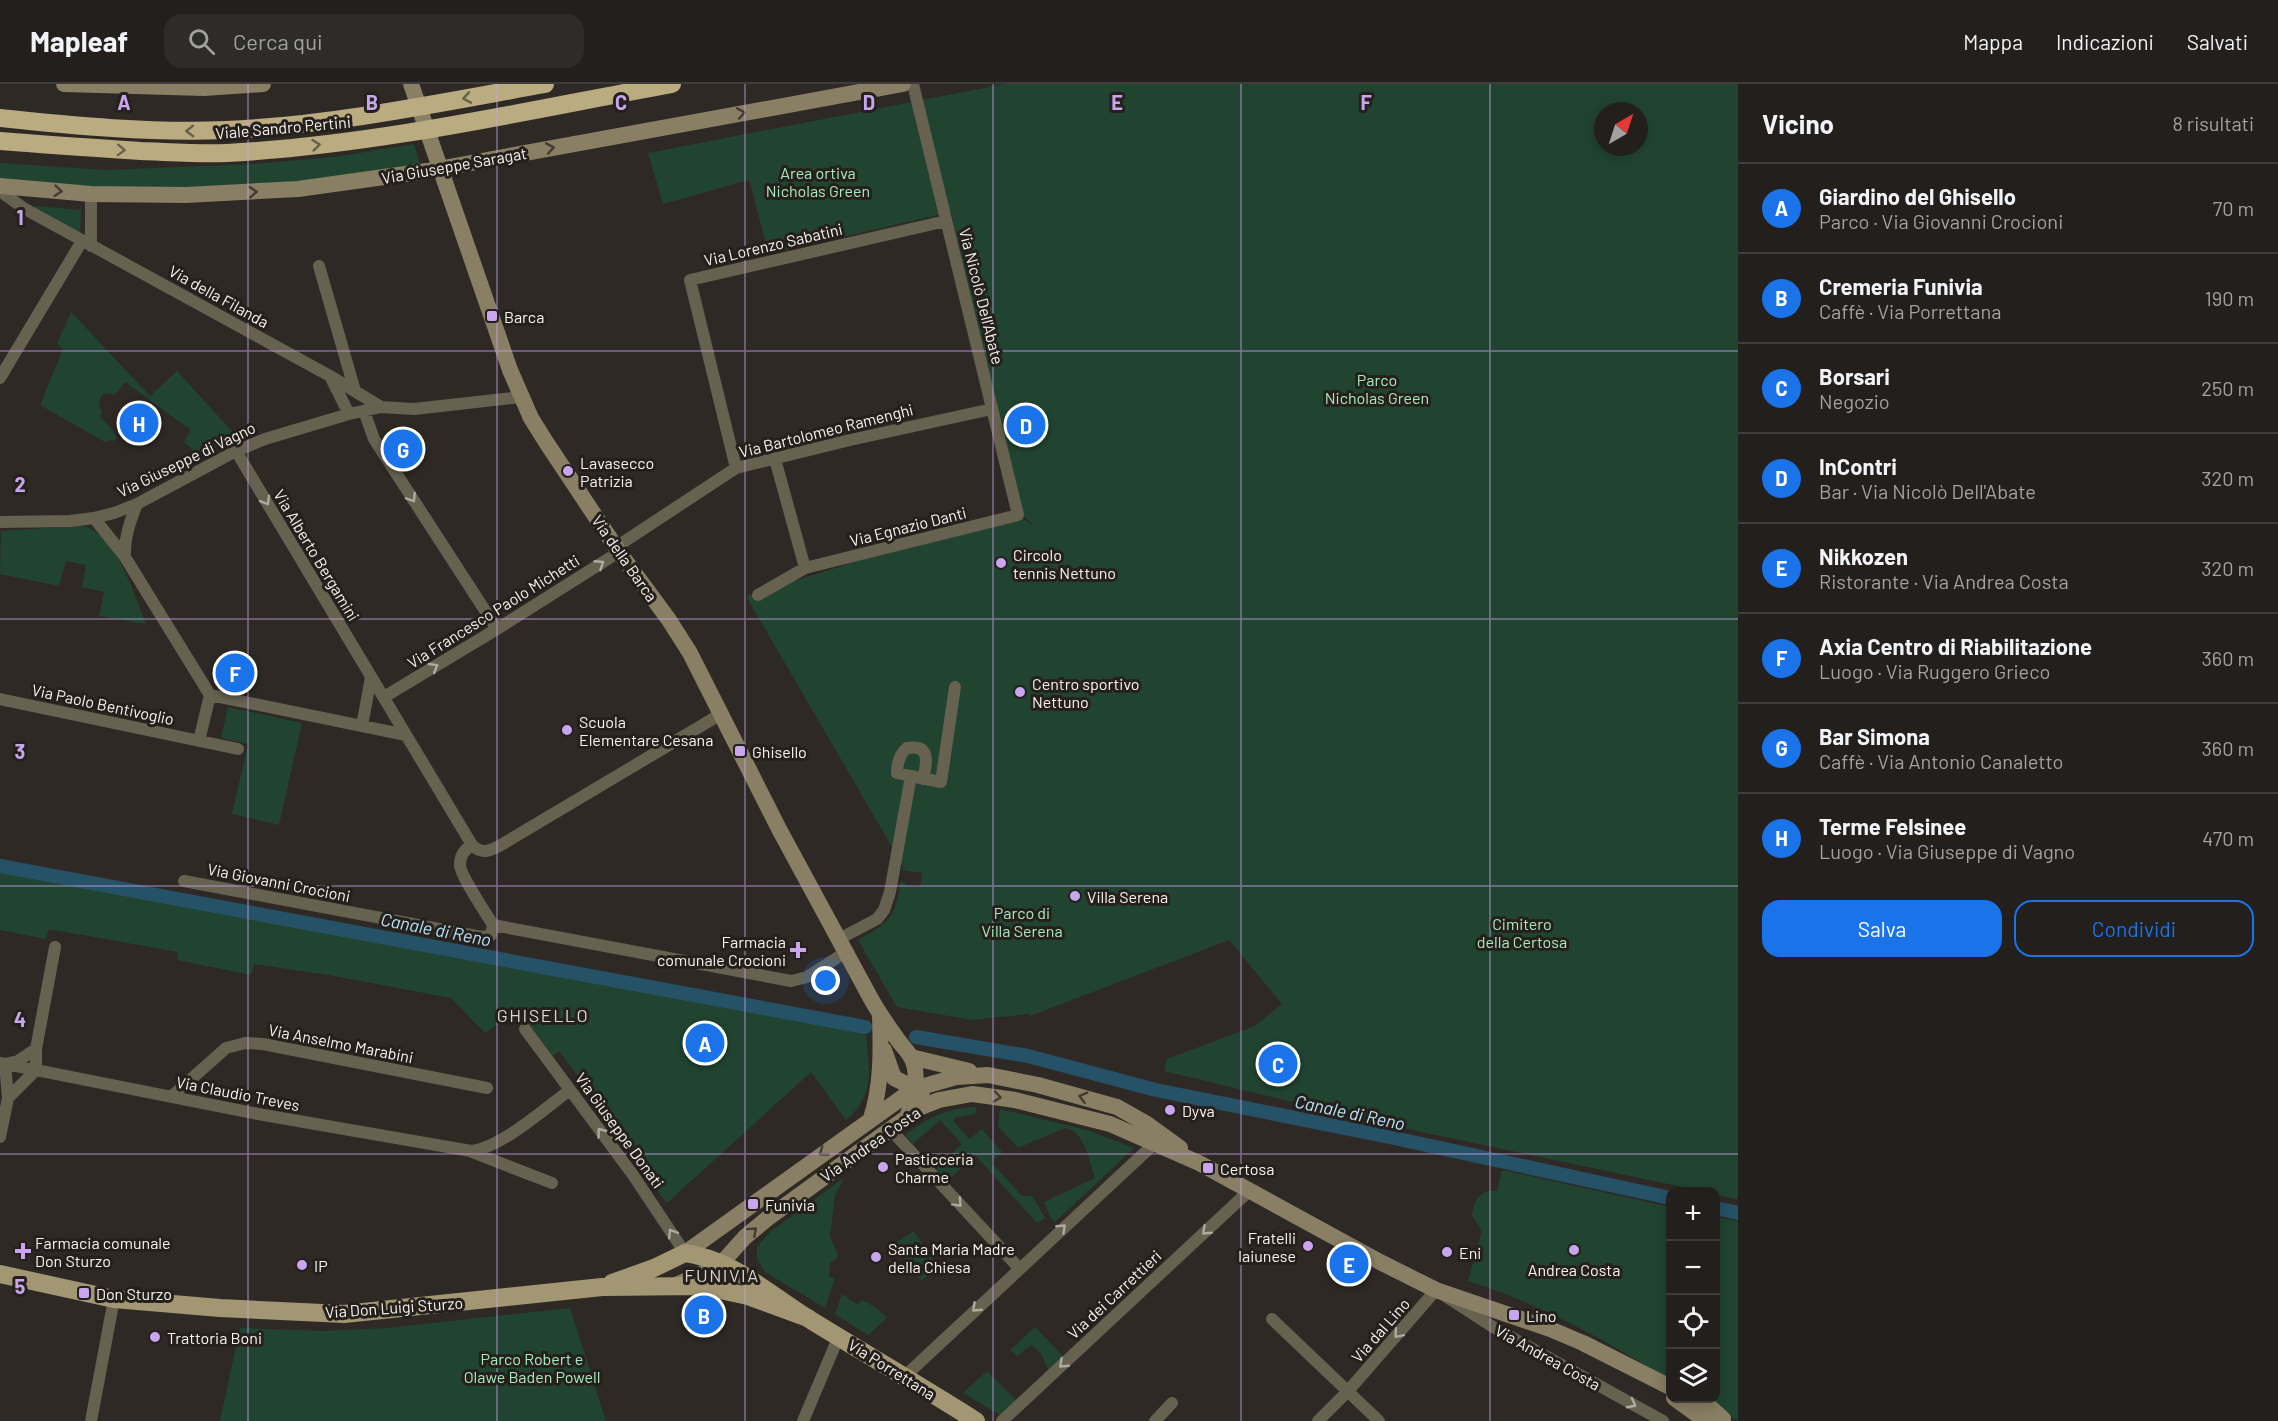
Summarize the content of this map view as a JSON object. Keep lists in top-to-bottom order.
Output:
{
  "streets": {
    "highway": ["Viale Sandro Pertini"],
    "main road": ["Via Don Luigi Sturzo", "Via Porrettana"],
    "street": [
      "Via Giuseppe Saragat",
      "Via Lorenzo Sabatini",
      "Via della Filanda",
      "Via Nicolò Dell'Abate",
      "Via Bartolomeo Ramenghi",
      "Via Giuseppe di Vagno",
      "Via Egnazio Danti",
      "Via Alberto Bergamini",
      "Via della Barca",
      "Via Francesco Paolo Michetti",
      "Via Paolo Bentivoglio",
      "Via Giovanni Crocioni",
      "Via Anselmo Marabini",
      "Via Claudio Treves",
      "Via Giuseppe Donati",
      "Via Andrea Costa",
      "Via dei Carrettieri",
      "Via dal Lino"
    ]
  },
  "crossings": [
    ["Via Giuseppe Saragat", "Via della Barca"],
    ["Via Lorenzo Sabatini", "Via Nicolò Dell'Abate"],
    ["Via Lorenzo Sabatini", "Via Bartolomeo Ramenghi"],
    ["Via della Filanda", "Via Giuseppe di Vagno"],
    ["Via della Filanda", "Via della Barca"],
    ["Via Nicolò Dell'Abate", "Via Bartolomeo Ramenghi"],
    ["Via Nicolò Dell'Abate", "Via Egnazio Danti"],
    ["Via Bartolomeo Ramenghi", "Via della Barca"],
    ["Via Bartolomeo Ramenghi", "Via Francesco Paolo Michetti"],
    ["Via Giuseppe di Vagno", "Via Alberto Bergamini"],
    ["Via Alberto Bergamini", "Via Francesco Paolo Michetti"],
    ["Via della Barca", "Via Francesco Paolo Michetti"],
    ["Via della Barca", "Via Andrea Costa"],
    ["Via Anselmo Marabini", "Via Claudio Treves"],
    ["Via Claudio Treves", "Via Giuseppe Donati"],
    ["Via Giuseppe Donati", "Via Andrea Costa"],
    ["Via Giuseppe Donati", "Via Don Luigi Sturzo"],
    ["Via Giuseppe Donati", "Via Porrettana"],
    ["Via Andrea Costa", "Via dei Carrettieri"],
    ["Via Andrea Costa", "Via Don Luigi Sturzo"],
    ["Via Andrea Costa", "Via dal Lino"],
    ["Via Andrea Costa", "Via Porrettana"],
    ["Via Don Luigi Sturzo", "Via Porrettana"]
  ],
  "one_way": [
    "Via Giuseppe Saragat",
    "Via Alberto Bergamini",
    "Via Francesco Paolo Michetti",
    "Via Giuseppe Donati",
    "Via dal Lino"
  ],
  "districts": ["GHISELLO", "FUNIVIA"],
  "water": ["Canale di Reno"],
  "parks": [
    "Area ortiva Nicholas Green",
    "Parco Nicholas Green",
    "Parco di Villa Serena",
    "Cimitero della Certosa",
    "Parco Robert e Olawe Baden Powell"
  ],
  "places": {
    "transit": [
      "Barca",
      "Ghisello",
      "Certosa",
      "Funivia",
      "Don Sturzo",
      "Lino"
    ],
    "other": [
      "Lavasecco Patrizia",
      "Circolo tennis Nettuno",
      "Centro sportivo Nettuno",
      "Scuola Elementare Cesana",
      "Villa Serena",
      "Dyva",
      "Pasticceria Charme",
      "Fratelli Iaiunese",
      "Andrea Costa",
      "Eni",
      "Santa Maria Madre della Chiesa",
      "IP",
      "Trattoria Boni"
    ],
    "health": ["Farmacia comunale Crocioni", "Farmacia comunale Don Sturzo"]
  },
  "north": "top right",
  "page": {
    "header": "Mapleaf",
    "search": "Cerca qui",
    "nav": ["Mappa", "Indicazioni", "Salvati"],
    "heading": ["Vicino", "8 risultati"],
    "list": [
      {
        "mark": "A",
        "name": "Giardino del Ghisello",
        "note": "Parco · Via Giovanni Crocioni",
        "value": "70 m"
      },
      {
        "mark": "B",
        "name": "Cremeria Funivia",
        "note": "Caffè · Via Porrettana",
        "value": "190 m"
      },
      {
        "mark": "C",
        "name": "Borsari",
        "note": "Negozio",
        "value": "250 m"
      },
      {
        "mark": "D",
        "name": "InContri",
        "note": "Bar · Via Nicolò Dell'Abate",
        "value": "320 m"
      },
      {
        "mark": "E",
        "name": "Nikkozen",
        "note": "Ristorante · Via Andrea Costa",
        "value": "320 m"
      },
      {
        "mark": "F",
        "name": "Axia Centro di Riabilitazione",
        "note": "Luogo · Via Ruggero Grieco",
        "value": "360 m"
      },
      {
        "mark": "G",
        "name": "Bar Simona",
        "note": "Caffè · Via Antonio Canaletto",
        "value": "360 m"
      },
      {
        "mark": "H",
        "name": "Terme Felsinee",
        "note": "Luogo · Via Giuseppe di Vagno",
        "value": "470 m"
      }
    ],
    "pins": [
      "H",
      "D",
      "G",
      "F",
      "A",
      "C",
      "E",
      "B"
    ],
    "buttons": ["Salva", "Condividi"],
    "map_buttons": ["+", "−"]
  },
  "grid": {
    "columns": [
      "A",
      "B",
      "C",
      "D",
      "E",
      "F"
    ],
    "rows": [
      "1",
      "2",
      "3",
      "4",
      "5"
    ]
  }
}
